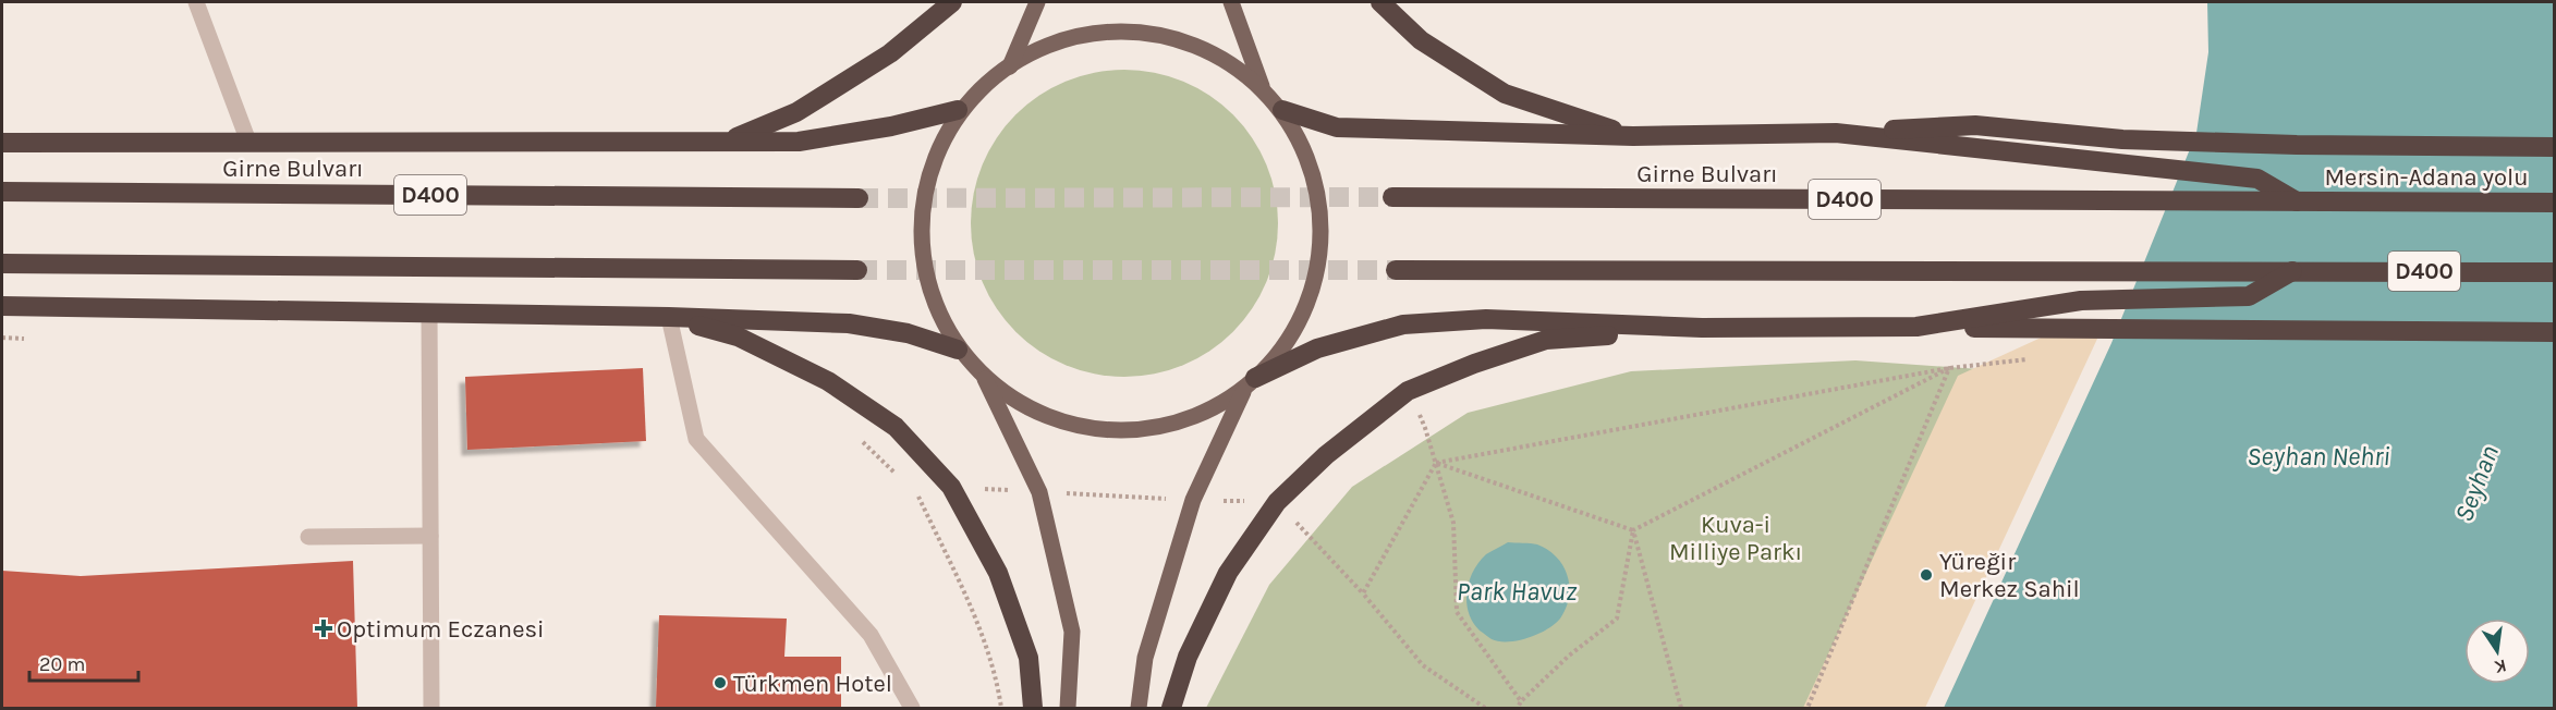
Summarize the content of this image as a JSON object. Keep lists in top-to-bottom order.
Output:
{
  "streets": {
    "highway": ["Girne Bulvarı", "Mersin-Adana yolu", "D400"]
  },
  "crossings": [
    ["Girne Bulvarı", "Mersin-Adana yolu"]
  ],
  "water": ["Seyhan Nehri", "Seyhan", "Park Havuz"],
  "parks": ["Kuva-i Milliye Parkı"],
  "places": {
    "other": ["Yüreğir Merkez Sahil", "Türkmen Hotel"],
    "health": ["Optimum Eczanesi"]
  },
  "scale_bar": "20 m",
  "north": "bottom"
}
